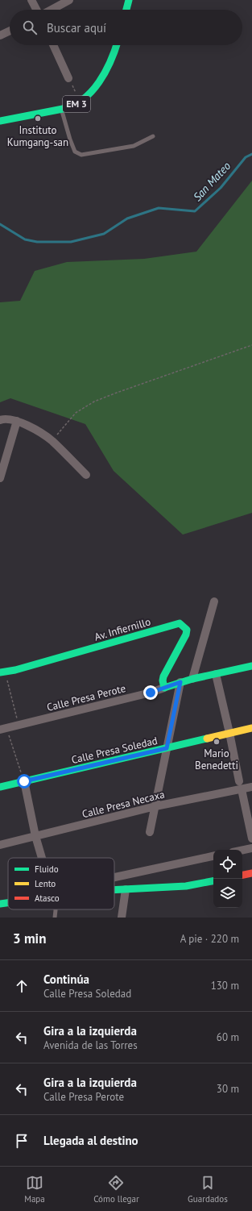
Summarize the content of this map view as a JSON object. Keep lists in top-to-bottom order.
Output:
{
  "streets": {
    "street": [
      "EM 3",
      "Av. Infiernillo",
      "Calle Presa Perote",
      "Calle Presa Soledad",
      "Calle Presa Necaxa"
    ]
  },
  "crossings": [
    ["Av. Infiernillo", "Calle Presa Perote"]
  ],
  "water": ["San Mateo"],
  "places": ["Instituto Kumgang-san", "Mario Benedetti"],
  "legend": ["Fluido", "Lento", "Atasco"],
  "page": {
    "search": "Buscar aquí",
    "heading": ["3 min", "A pie · 220 m"],
    "list": [
      ["Continúa", "Calle Presa Soledad", "130 m"],
      ["Gira a la izquierda", "Avenida de las Torres", "60 m"],
      ["Gira a la izquierda", "Calle Presa Perote", "30 m"],
      "Llegada al destino"
    ],
    "nav": ["Mapa", "Cómo llegar", "Guardados"]
  }
}
